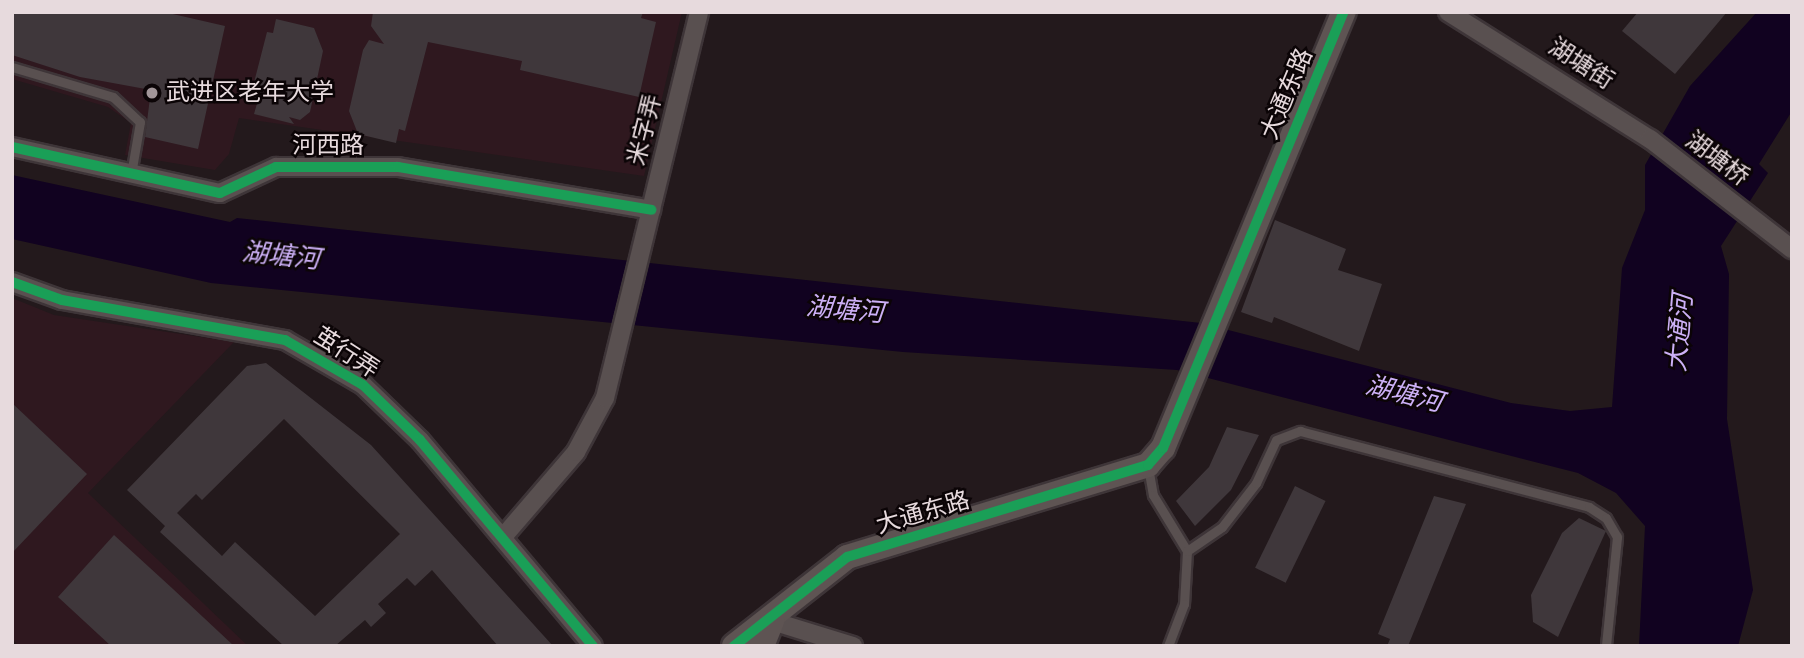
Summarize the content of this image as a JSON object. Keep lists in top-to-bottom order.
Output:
{
  "streets": {
    "street": [
      "湖塘街",
      "大通东路",
      "米字弄",
      "河西路",
      "湖塘桥",
      "茧行弄"
    ]
  },
  "crossings": [
    ["湖塘街", "湖塘桥"],
    ["米字弄", "河西路"],
    ["米字弄", "茧行弄"]
  ],
  "water": ["湖塘河", "大通河"],
  "places": ["武进区老年大学"]
}
